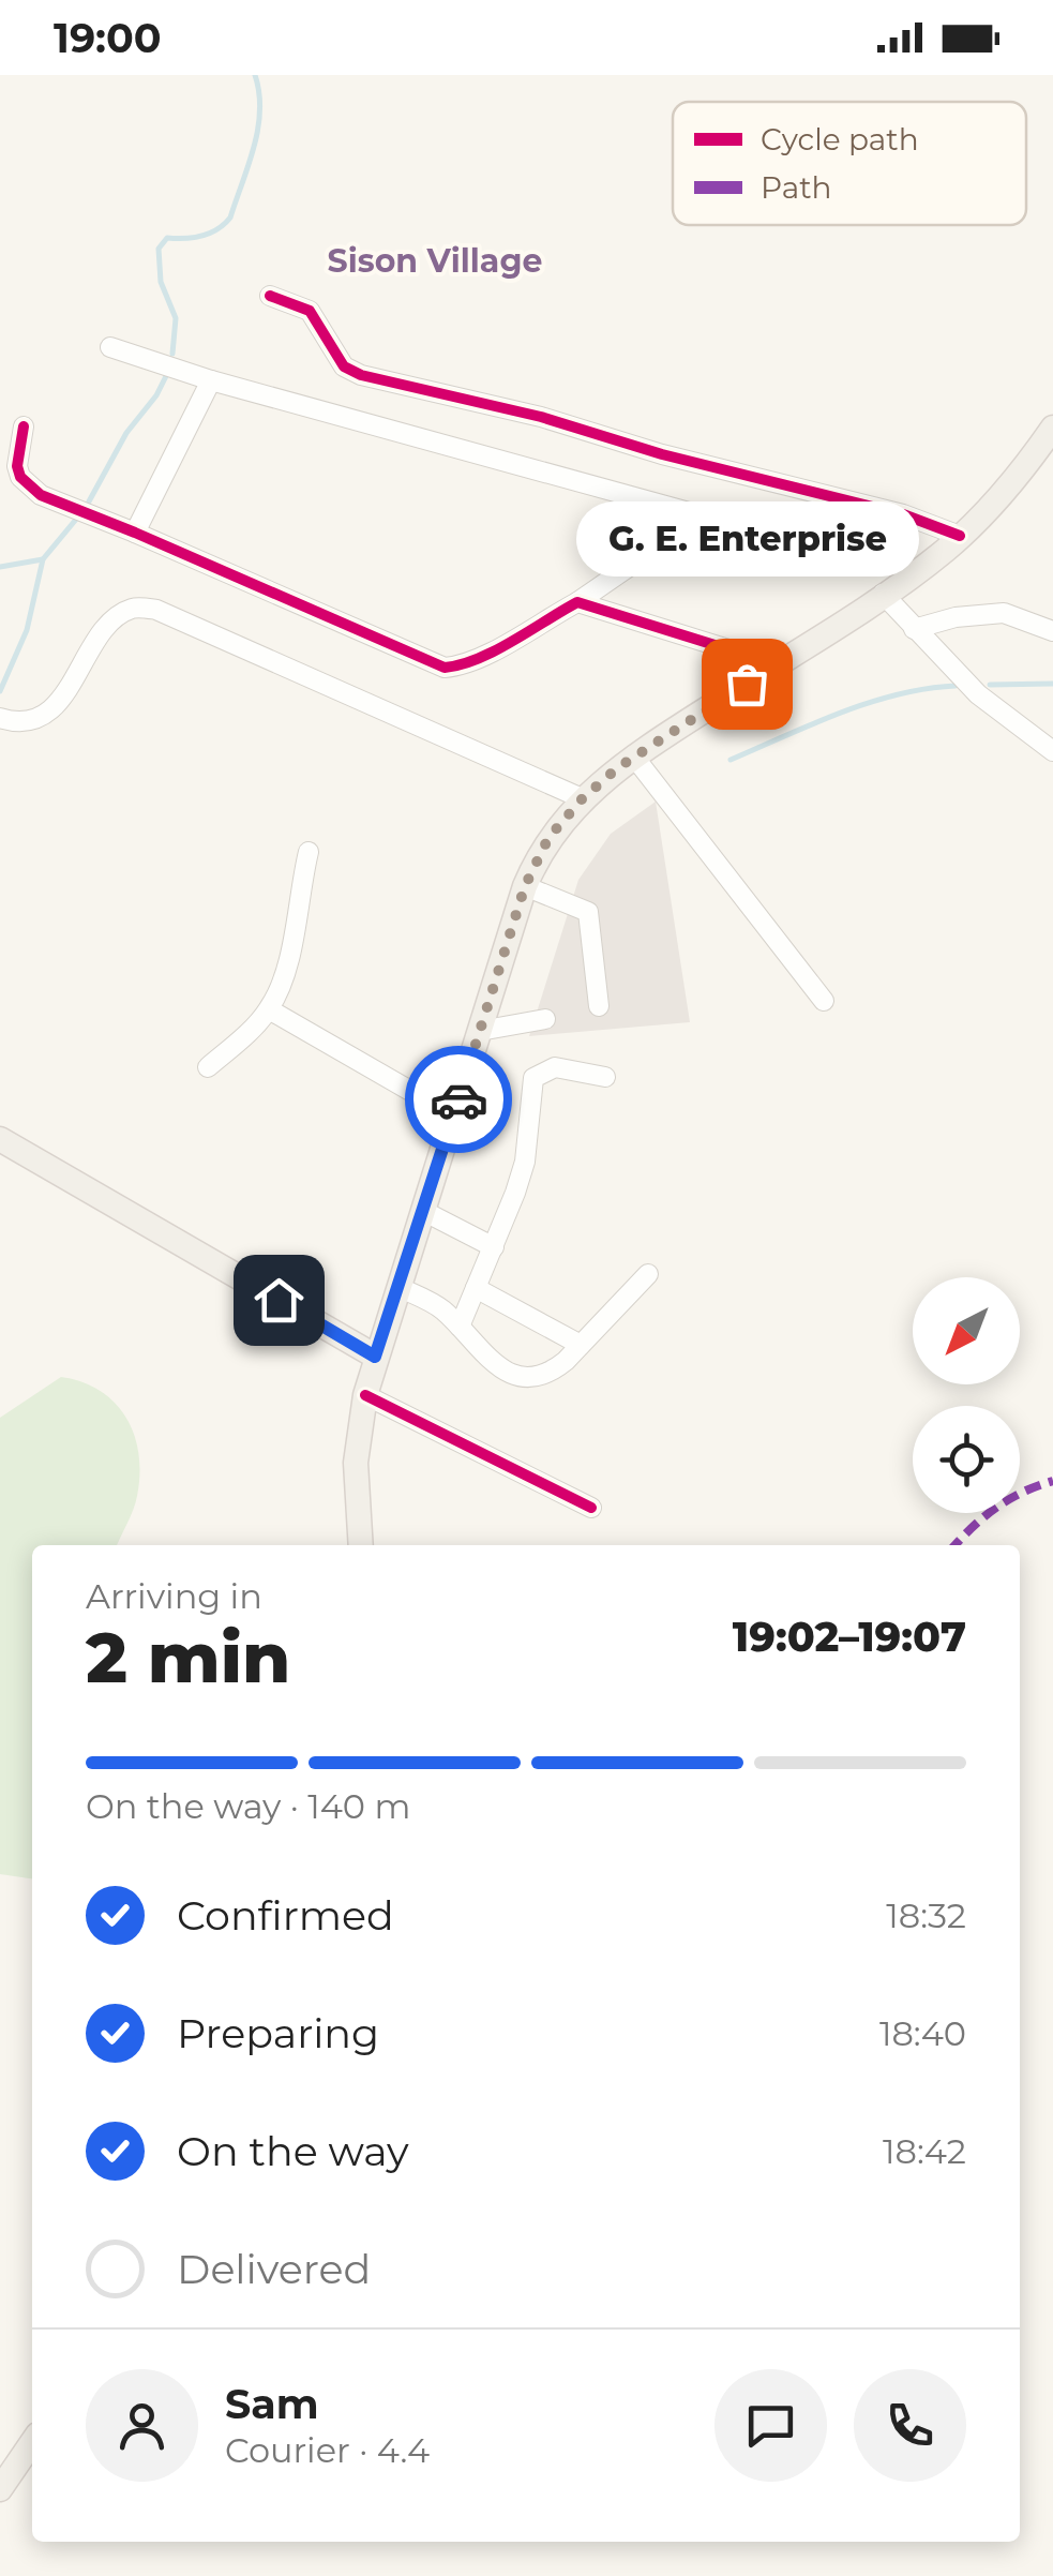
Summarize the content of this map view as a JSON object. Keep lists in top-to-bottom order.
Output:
{
  "districts": ["Sison Village"],
  "places": ["G. E. Enterprise"],
  "legend": ["Cycle path", "Path"],
  "north": "bottom left",
  "page": {
    "status": "19:00",
    "bubble": "G. E. Enterprise",
    "heading": ["2 min", "Arriving in", "19:02–19:07"],
    "panel": ["Sam", "Courier · 4.4"],
    "bar": "On the way · 140 m",
    "list": [
      ["Confirmed", "18:32"],
      ["Preparing", "18:40"],
      ["On the way", "18:42"],
      "Delivered"
    ]
  }
}
